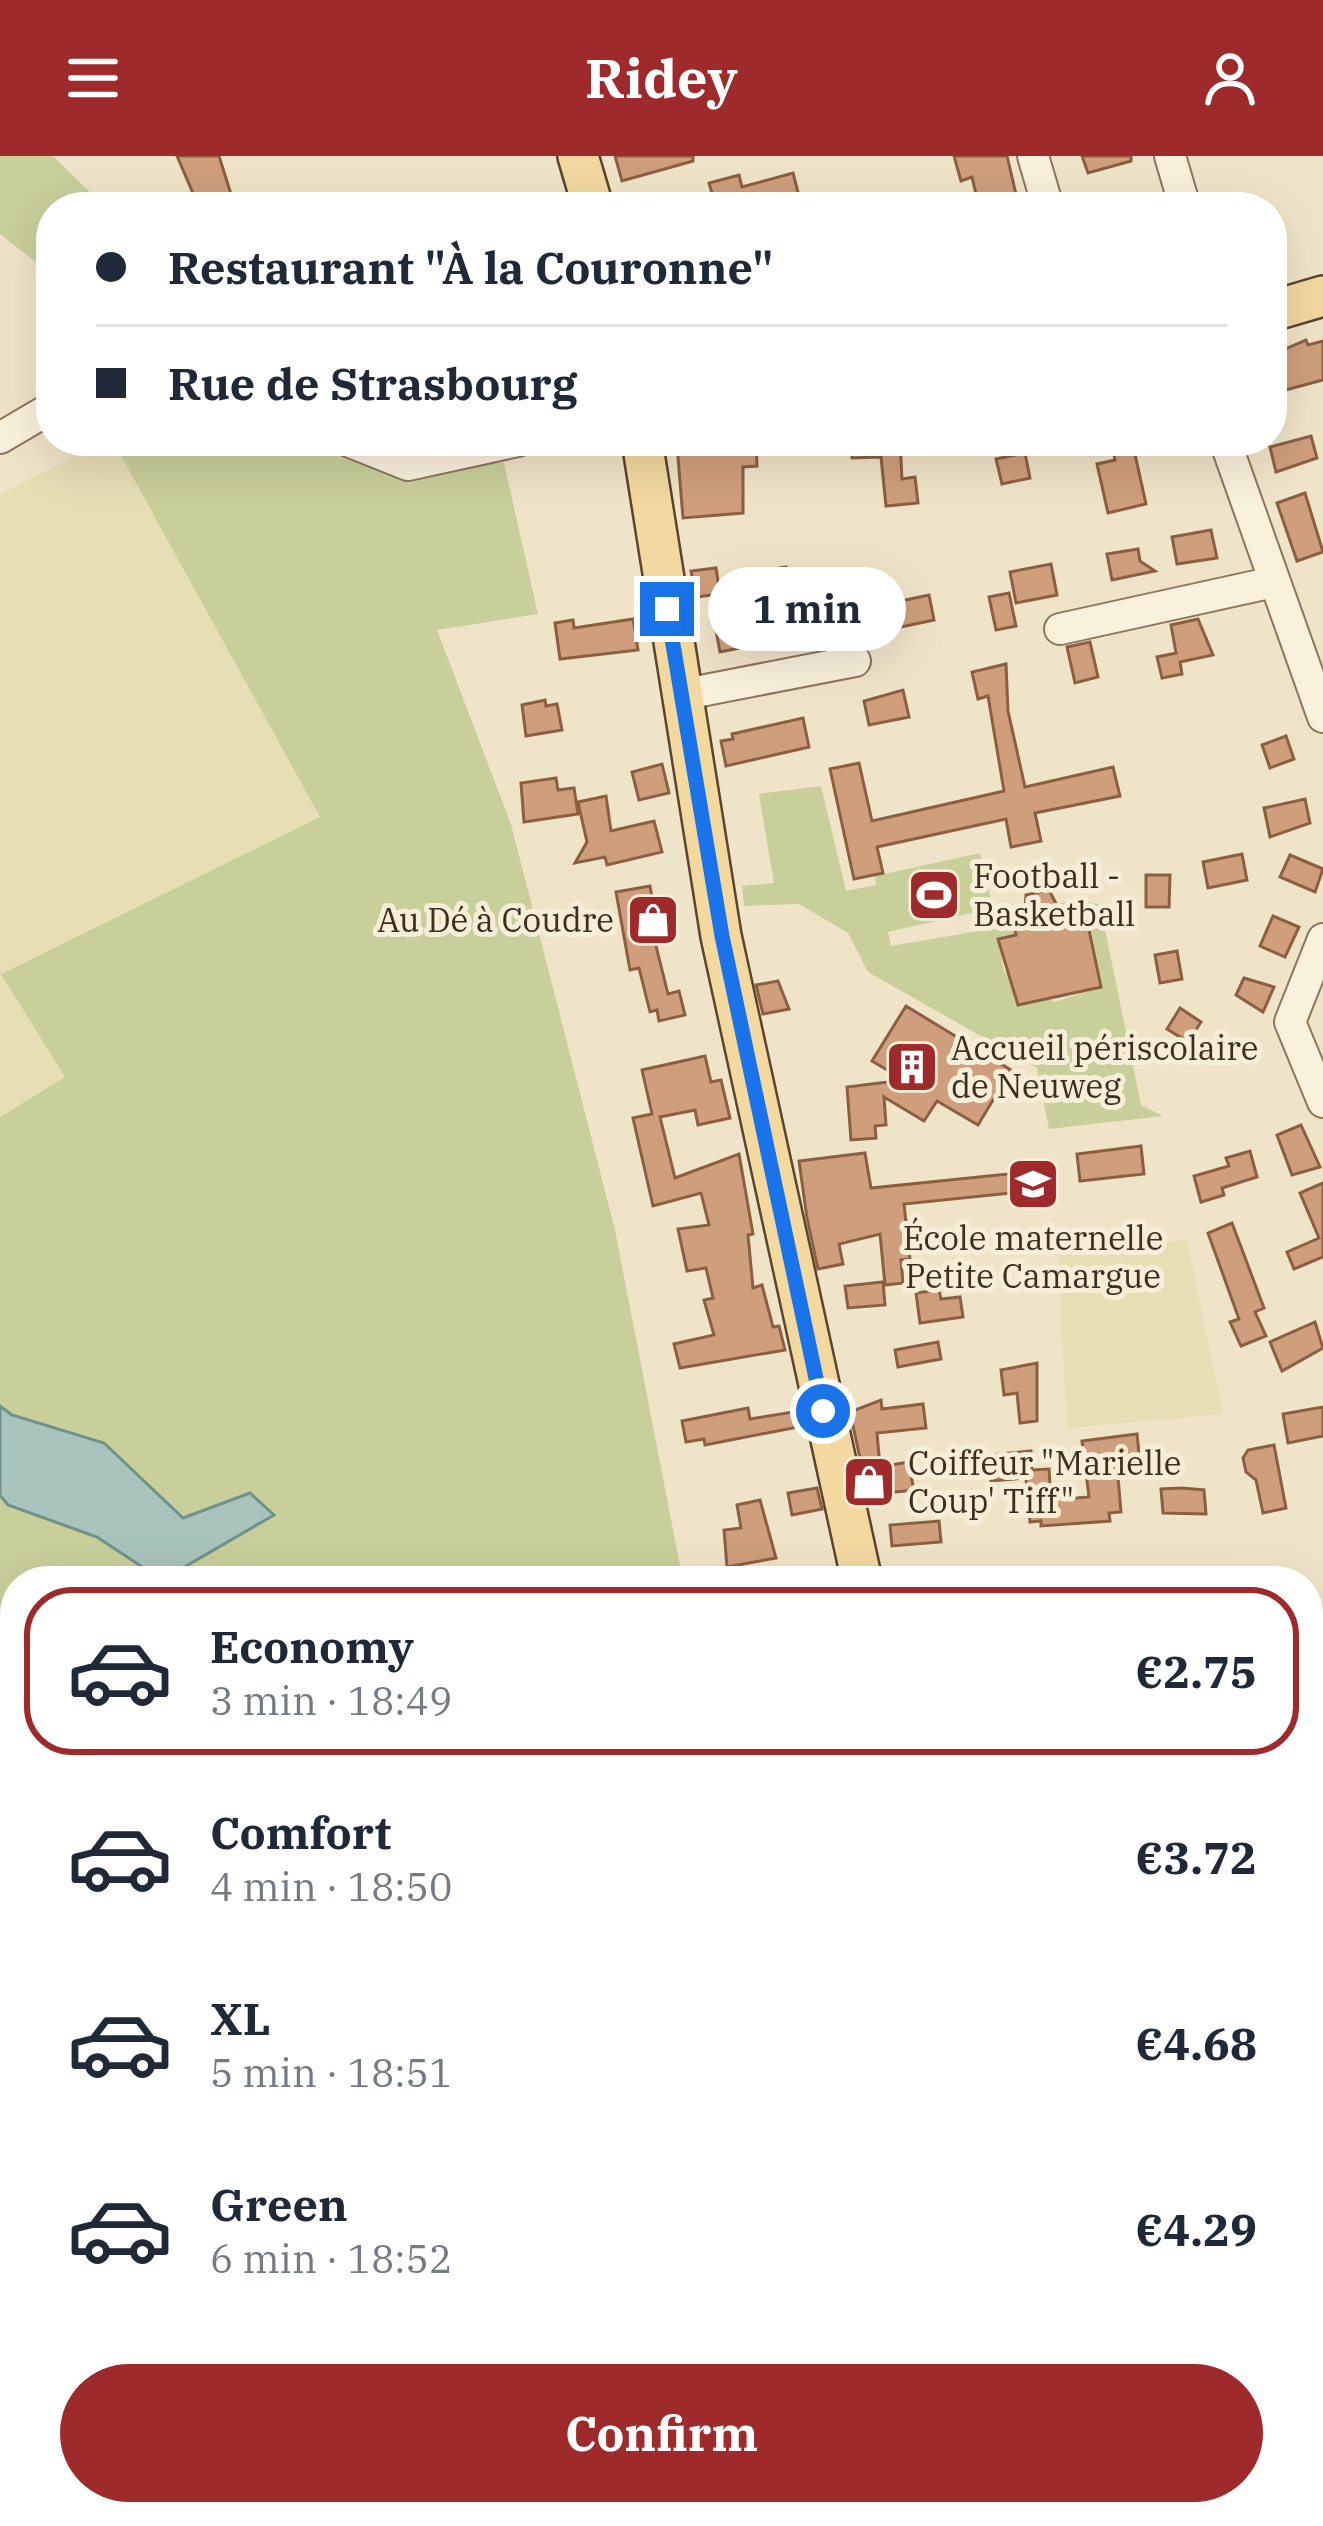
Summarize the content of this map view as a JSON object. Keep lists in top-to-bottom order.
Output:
{
  "places": {
    "sports": ["Football - Basketball"],
    "shop": ["Au Dé à Coudre", "Coiffeur \"Marielle Coup' Tiff\""],
    "building": ["Accueil périscolaire de Neuweg"],
    "school or university": ["École maternelle Petite Camargue"]
  },
  "page": {
    "header": "Ridey",
    "banner": ["Restaurant \"À la Couronne\"", "Rue de Strasbourg"],
    "bubble": "1 min",
    "list": [
      {
        "name": "Economy",
        "note": "3 min · 18:49",
        "value": "€2.75"
      },
      {
        "name": "Comfort",
        "note": "4 min · 18:50",
        "value": "€3.72"
      },
      {
        "name": "XL",
        "note": "5 min · 18:51",
        "value": "€4.68"
      },
      {
        "name": "Green",
        "note": "6 min · 18:52",
        "value": "€4.29"
      }
    ],
    "buttons": "Confirm"
  }
}
